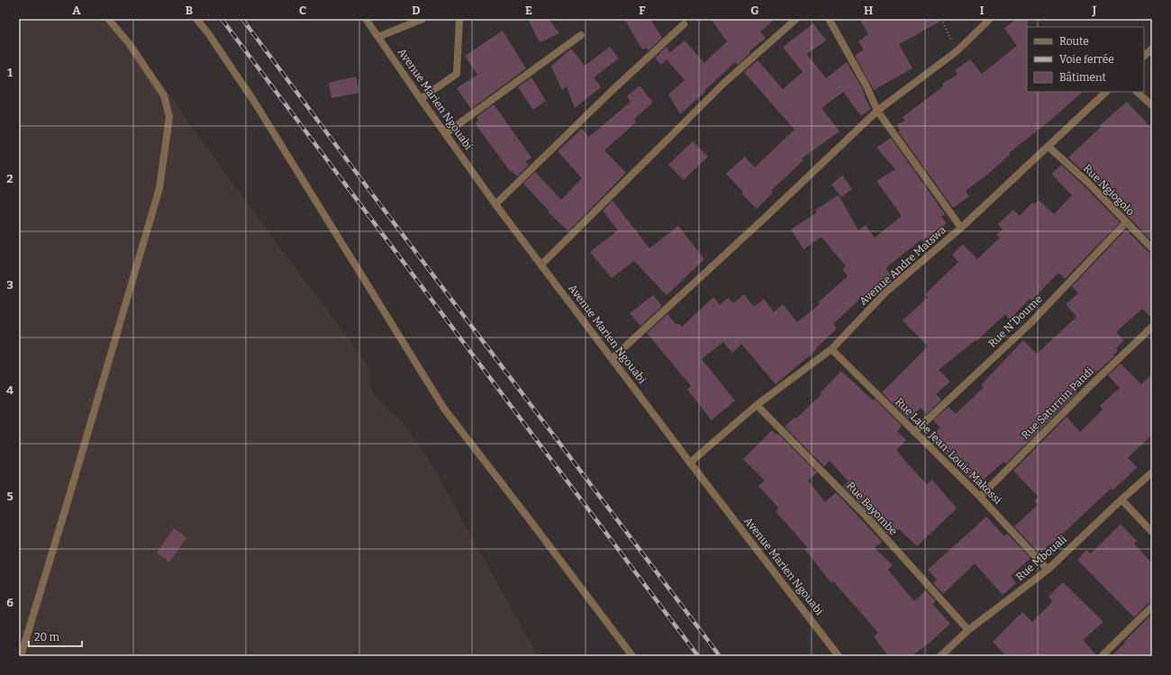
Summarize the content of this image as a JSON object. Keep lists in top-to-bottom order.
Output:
{
  "streets": {
    "street": [
      "Avenue Marien Ngouabi",
      "Rue Ngiogolo",
      "Avenue Andre Matswa",
      "Rue N'Doume",
      "Rue Saturnin Pandi",
      "Rue Labe Jean-Louis Makossi",
      "Rue Bayombe",
      "Rue Mbouali"
    ]
  },
  "crossings": [
    ["Avenue Marien Ngouabi", "Avenue Andre Matswa"],
    ["Rue Ngiogolo", "Avenue Andre Matswa"],
    ["Rue Ngiogolo", "Rue N'Doume"],
    ["Avenue Andre Matswa", "Rue Labe Jean-Louis Makossi"],
    ["Avenue Andre Matswa", "Rue Bayombe"],
    ["Rue N'Doume", "Rue Labe Jean-Louis Makossi"],
    ["Rue Saturnin Pandi", "Rue Labe Jean-Louis Makossi"],
    ["Rue Labe Jean-Louis Makossi", "Rue Mbouali"],
    ["Rue Bayombe", "Rue Mbouali"]
  ],
  "legend": ["Route", "Voie ferrée", "Bâtiment"],
  "scale_bar": "20 m",
  "grid": {
    "columns": [
      "A",
      "B",
      "C",
      "D",
      "E",
      "F",
      "G",
      "H",
      "I",
      "J"
    ],
    "rows": [
      "1",
      "2",
      "3",
      "4",
      "5",
      "6"
    ]
  }
}
